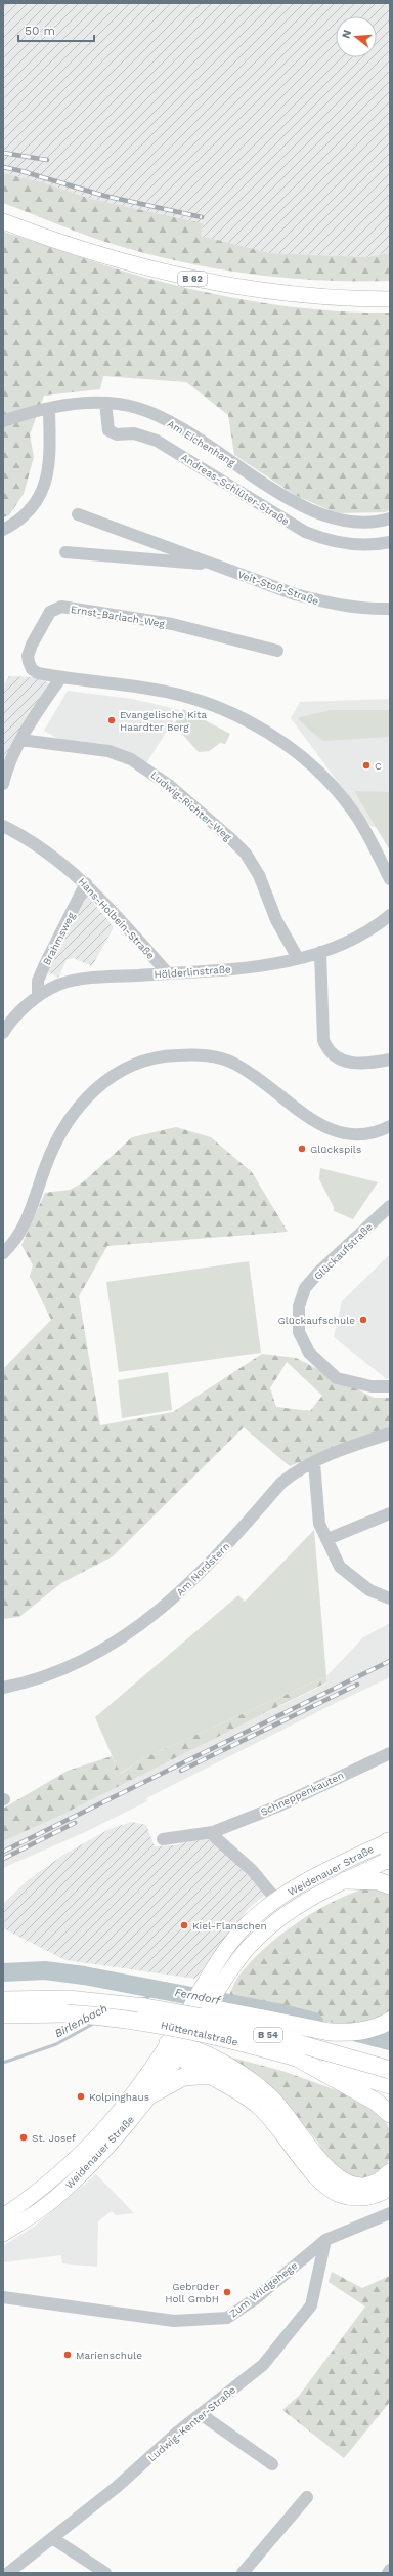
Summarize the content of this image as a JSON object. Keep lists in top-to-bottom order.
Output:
{
  "streets": {
    "highway": ["Hüttentalstraße", "B 54"],
    "main road": ["B 62", "Weidenauer Straße"],
    "street": [
      "Am Eichenhang",
      "Andreas-Schlüter-Straße",
      "Veit-Stoß-Straße",
      "Ernst-Barlach-Weg",
      "Ludwig-Richter-Weg",
      "Hans-Holbein-Straße",
      "Brahmsweg",
      "Hölderlinstraße",
      "Glückaufstraße",
      "Am Nordstern",
      "Schneppenkauten",
      "Zum Wildgehege",
      "Ludwig-Kenter-Straße"
    ]
  },
  "crossings": [
    ["Am Eichenhang", "Andreas-Schlüter-Straße"],
    ["Ludwig-Richter-Weg", "Hölderlinstraße"],
    ["Hans-Holbein-Straße", "Brahmsweg"],
    ["Hans-Holbein-Straße", "Hölderlinstraße"],
    ["Brahmsweg", "Hölderlinstraße"],
    ["Zum Wildgehege", "Ludwig-Kenter-Straße"]
  ],
  "water": ["Ferndorf", "Birlenbach"],
  "places": [
    "Evangelische Kita Haardter Berg",
    "C",
    "Glückspils",
    "Glückaufschule",
    "Kiel-Flanschen",
    "Kolpinghaus",
    "St. Josef",
    "Gebrüder Holl GmbH",
    "Marienschule"
  ],
  "scale_bar": "50 m",
  "north": "left"
}
